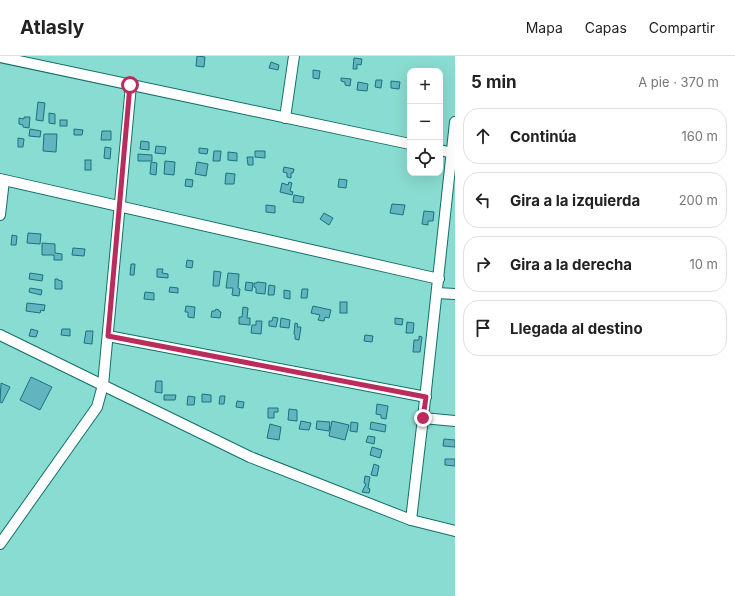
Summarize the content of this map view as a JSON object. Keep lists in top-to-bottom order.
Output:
{
  "page": {
    "header": "Atlasly",
    "nav": ["Mapa", "Capas", "Compartir"],
    "heading": ["5 min", "A pie · 370 m"],
    "map_buttons": ["+", "−"],
    "list": [
      ["Continúa", "160 m"],
      ["Gira a la izquierda", "200 m"],
      ["Gira a la derecha", "10 m"],
      "Llegada al destino"
    ]
  }
}
